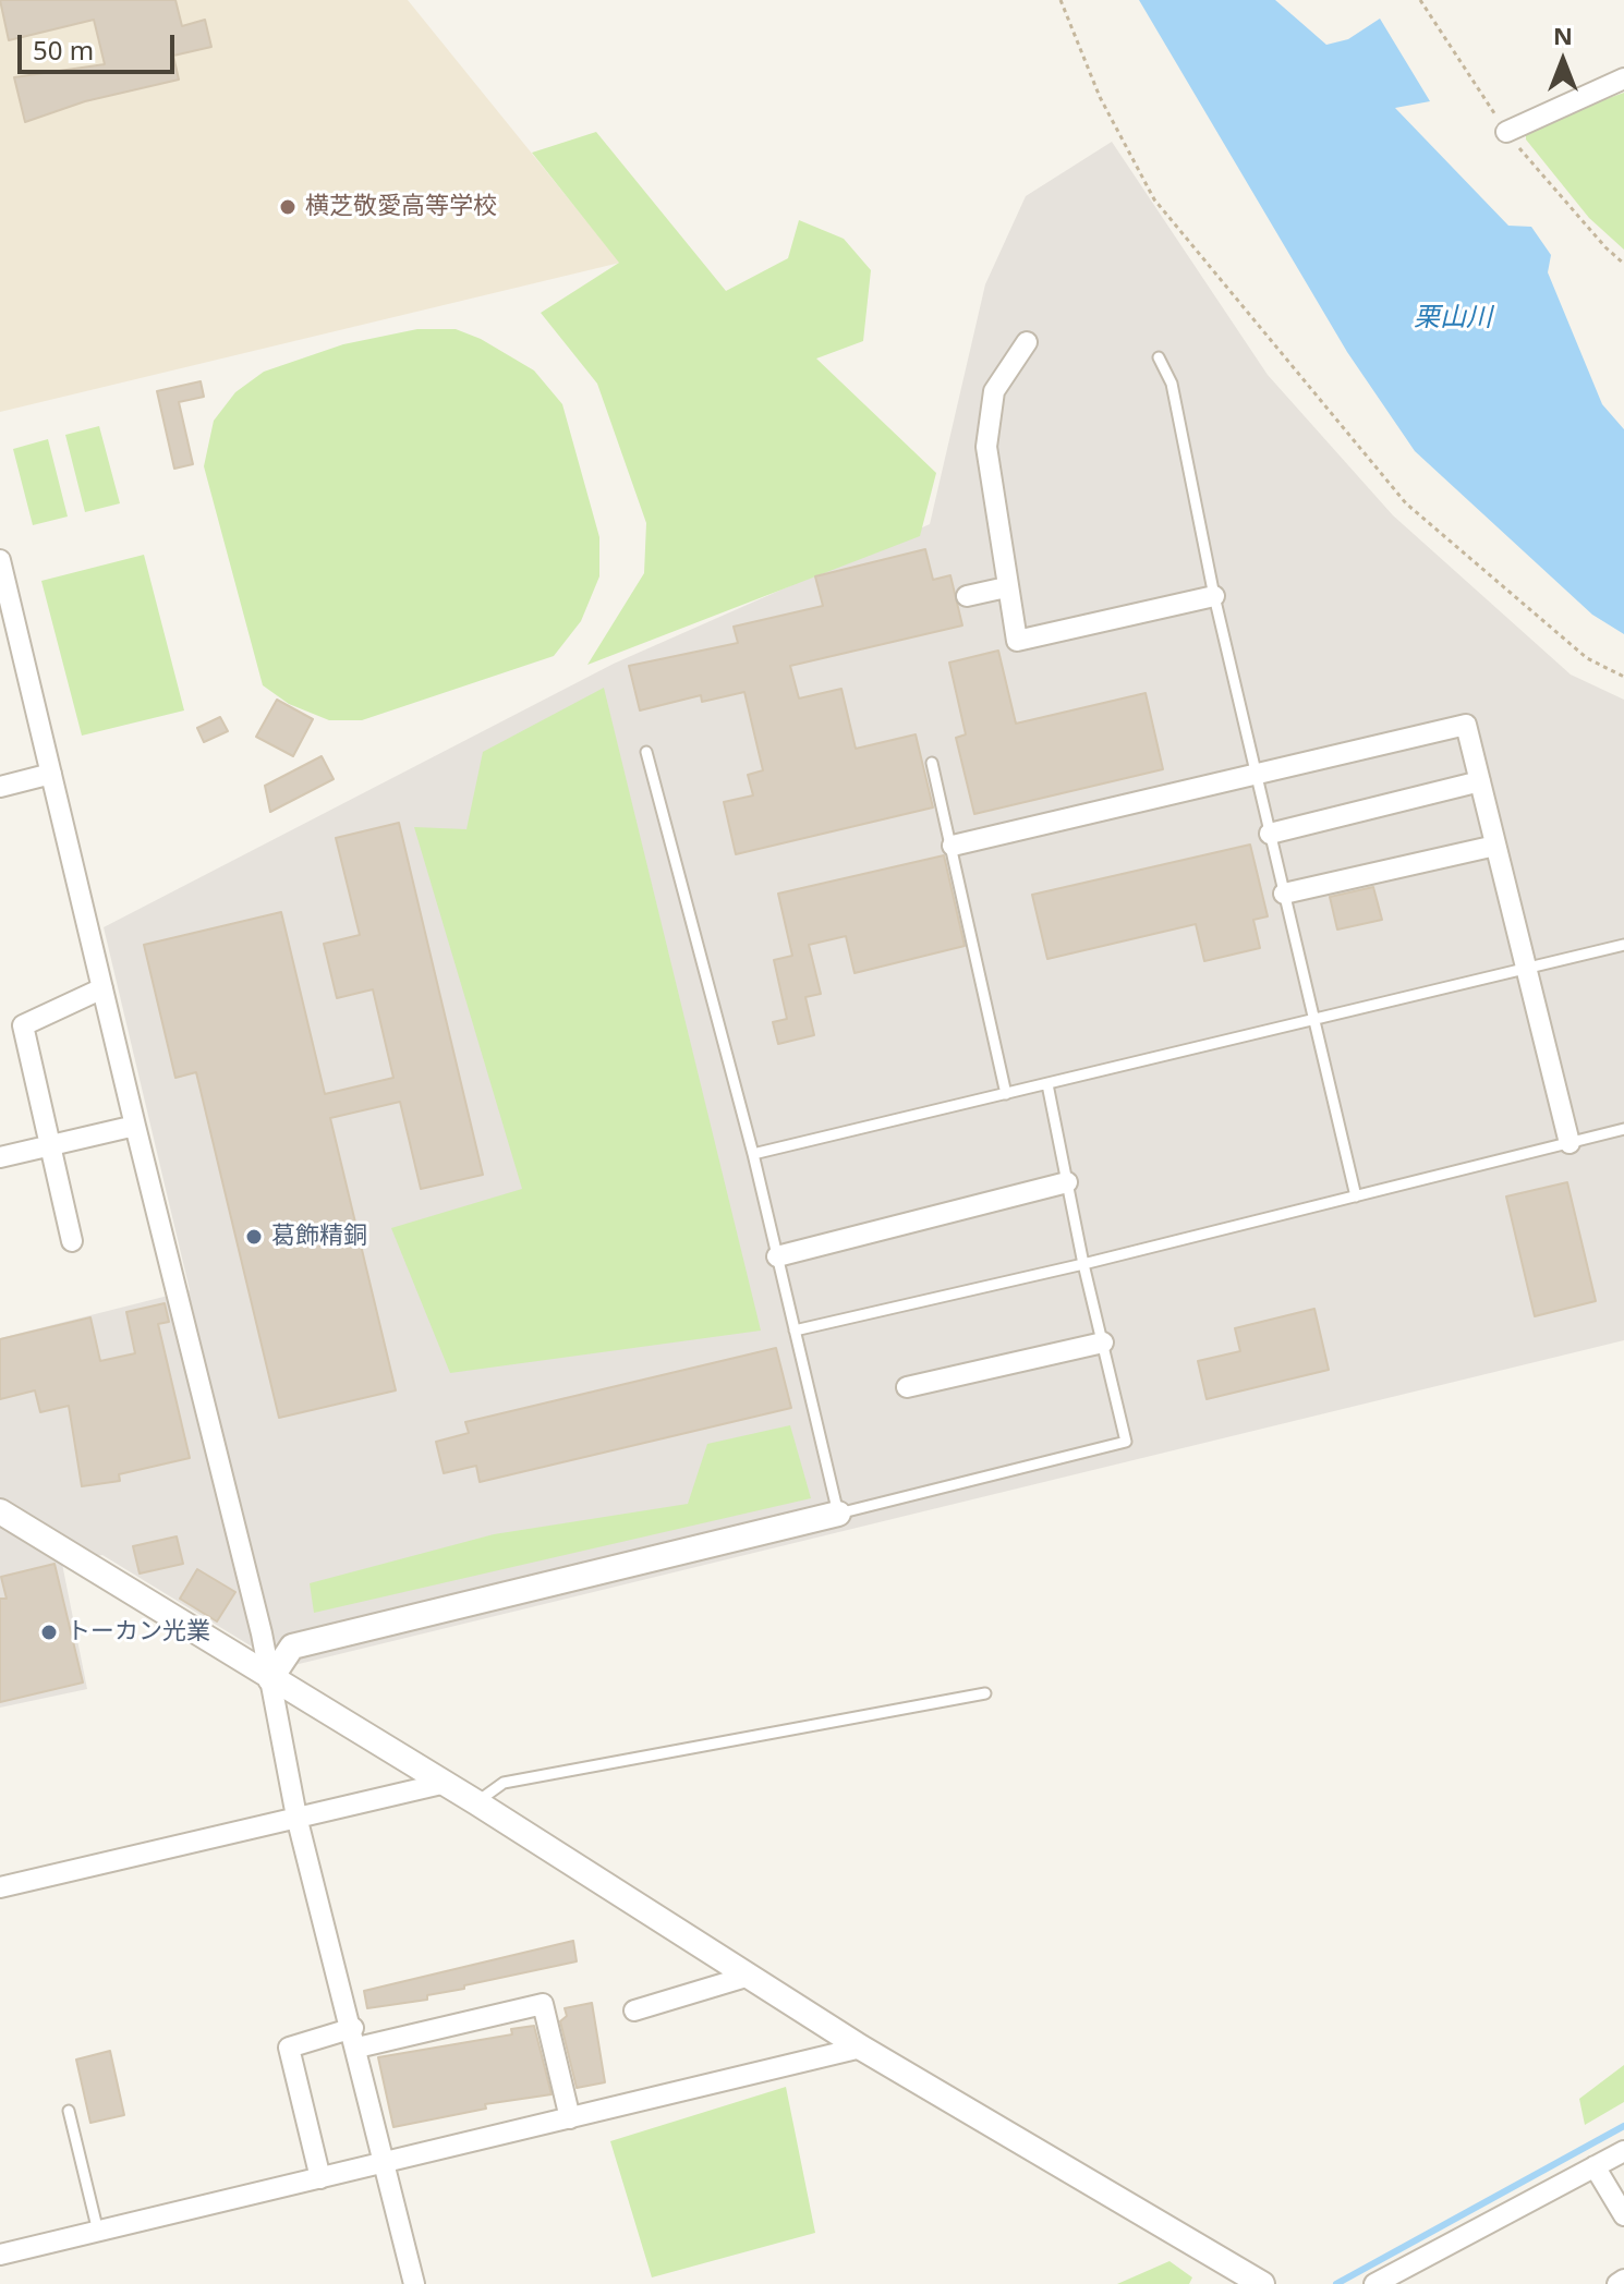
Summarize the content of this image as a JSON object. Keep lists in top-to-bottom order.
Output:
{
  "water": ["栗山川"],
  "places": ["横芝敬愛高等学校", "葛飾精銅", "トーカン光業"],
  "scale_bar": "50 m",
  "north": "top"
}
